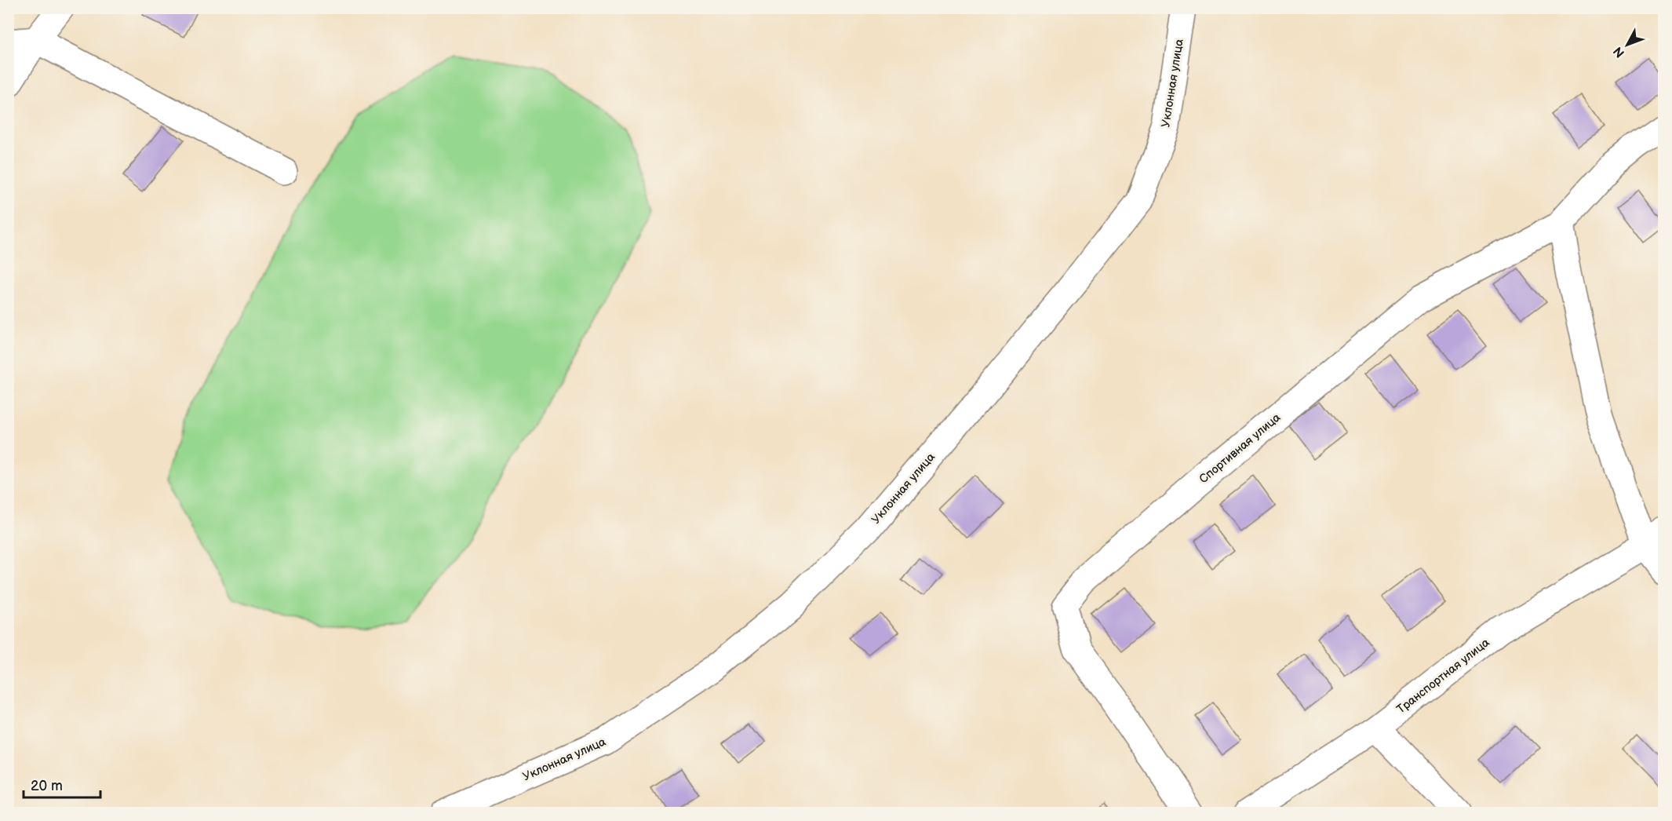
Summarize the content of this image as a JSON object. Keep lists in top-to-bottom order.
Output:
{
  "streets": {
    "street": ["Уклонная улица", "Спортивная улица", "Транспортная улица"]
  },
  "scale_bar": "20 m",
  "north": "bottom left"
}
